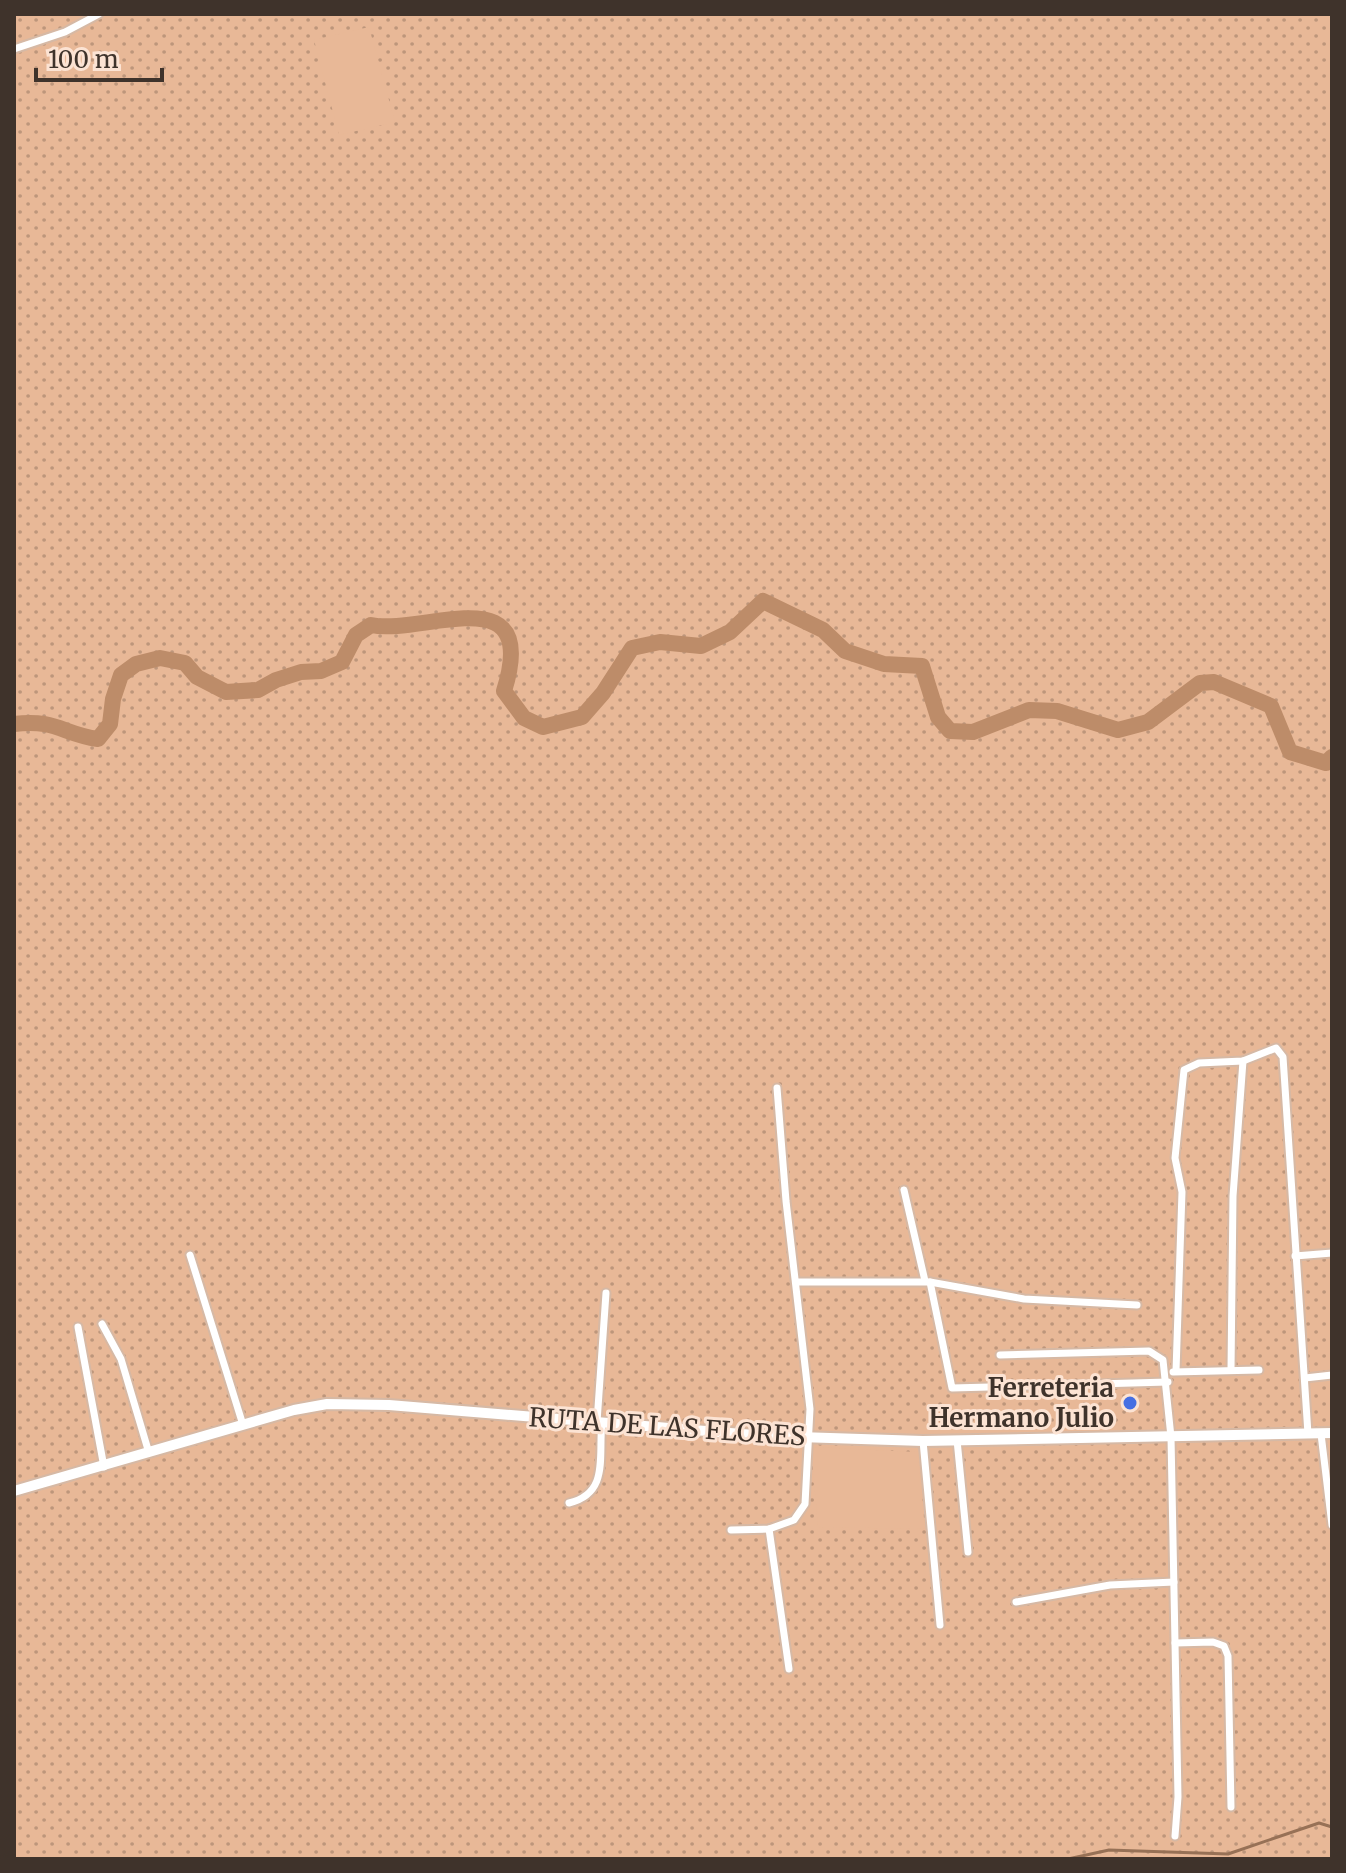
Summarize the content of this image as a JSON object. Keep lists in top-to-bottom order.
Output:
{
  "streets": {
    "main road": ["RUTA DE LAS FLORES"]
  },
  "places": ["Ferreteria Hermano Julio"],
  "scale_bar": "100 m"
}
